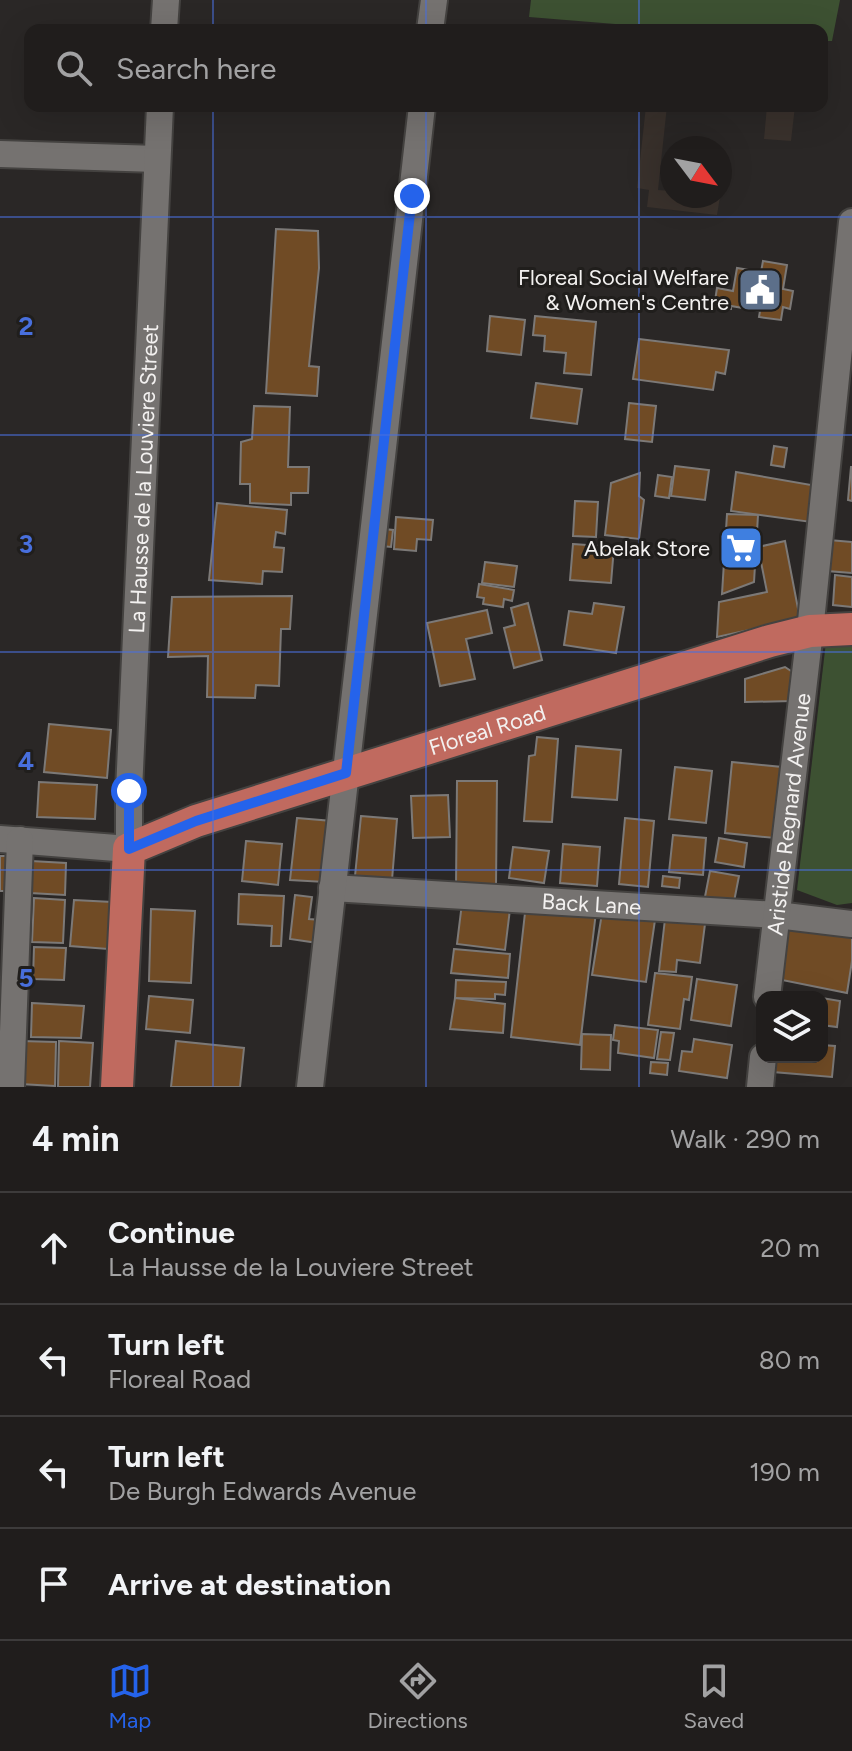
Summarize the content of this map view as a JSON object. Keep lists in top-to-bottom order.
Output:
{
  "streets": {
    "main road": ["Floreal Road"],
    "street": ["La Hausse de la Louviere Street", "Aristide Regnard Avenue", "Back Lane"]
  },
  "crossings": [
    ["La Hausse de la Louviere Street", "Floreal Road"],
    ["Floreal Road", "Aristide Regnard Avenue"],
    ["Aristide Regnard Avenue", "Back Lane"]
  ],
  "places": {
    "public building": ["Floreal Social Welfare & Women's Centre"],
    "supermarket": ["Abelak Store"]
  },
  "north": "bottom right",
  "page": {
    "search": "Search here",
    "heading": ["4 min", "Walk · 290 m"],
    "list": [
      ["Continue", "La Hausse de la Louviere Street", "20 m"],
      ["Turn left", "Floreal Road", "80 m"],
      ["Turn left", "De Burgh Edwards Avenue", "190 m"],
      "Arrive at destination"
    ],
    "nav": ["Map", "Directions", "Saved"]
  },
  "grid": {
    "rows": [
      "2",
      "3",
      "4",
      "5"
    ]
  }
}
